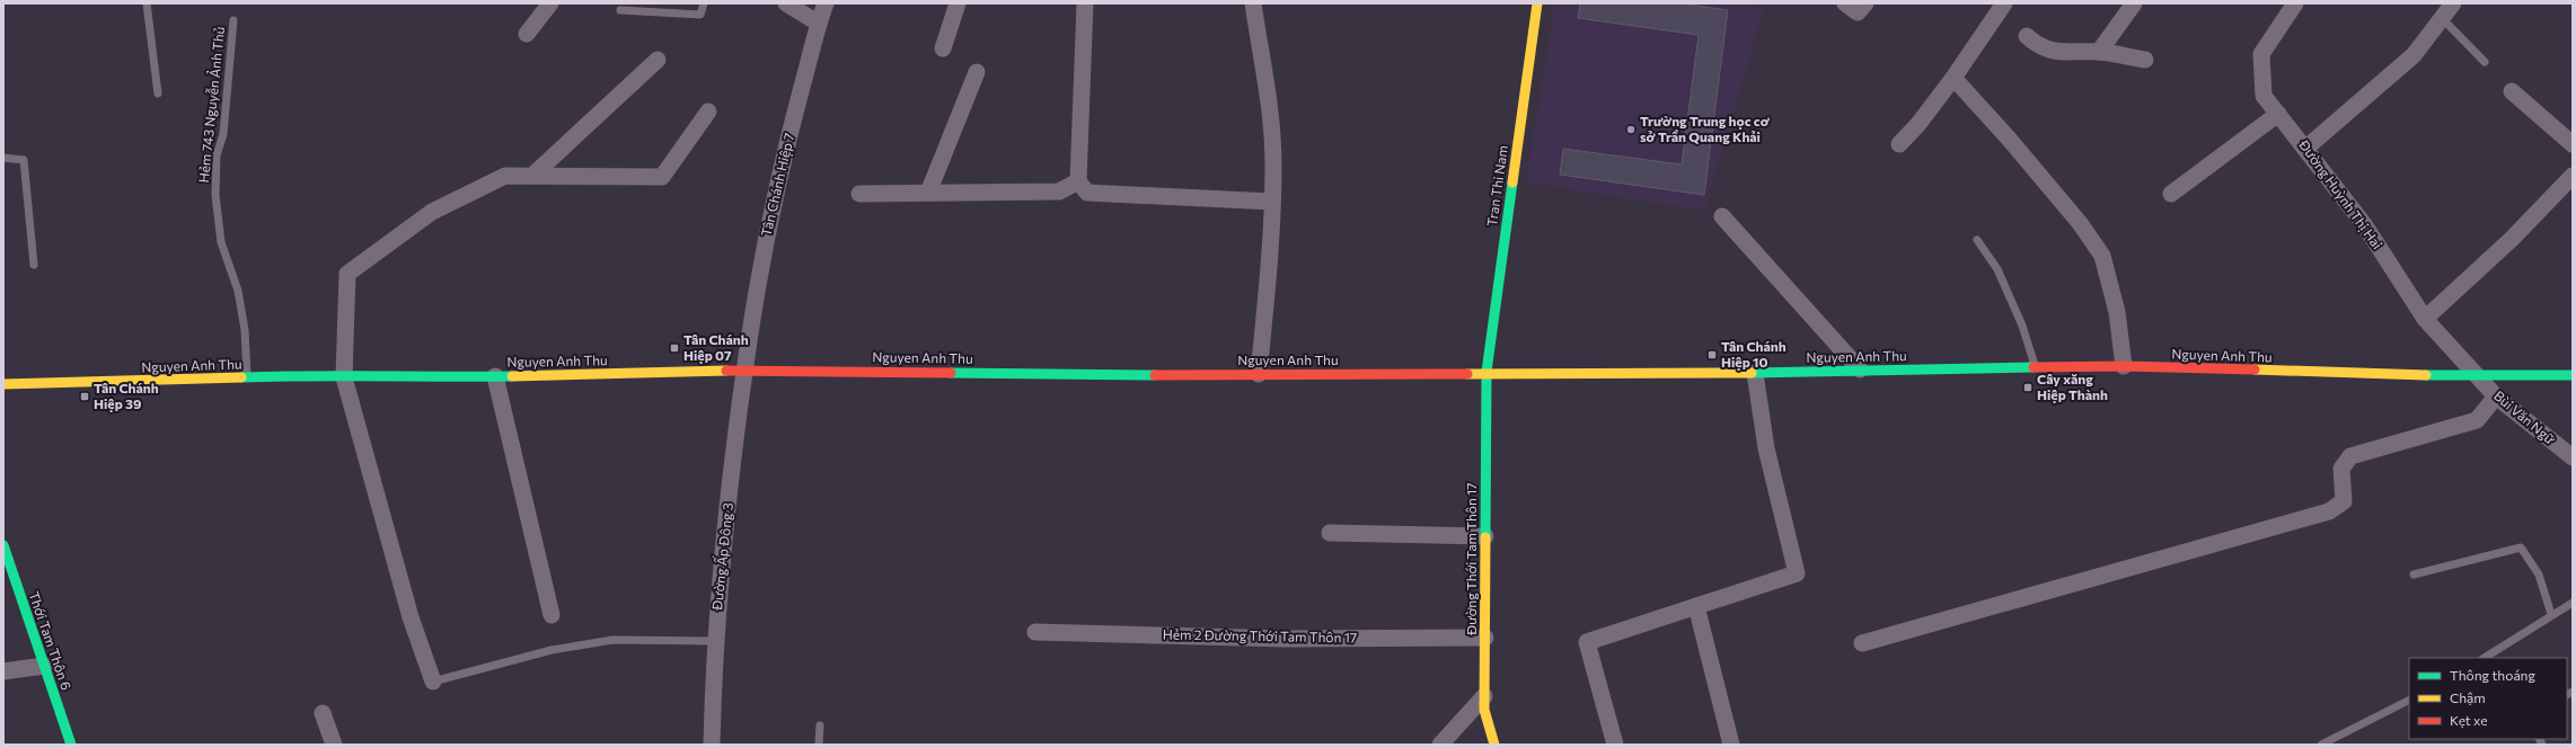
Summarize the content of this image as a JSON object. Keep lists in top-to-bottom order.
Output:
{
  "streets": {
    "main road": [
      "Tran Thi Nam",
      "Nguyen Anh Thu",
      "Đường Thới Tam Thôn 17",
      "Thới Tam Thôn 6"
    ],
    "street": [
      "Tân Chánh Hiệp 7",
      "Đường Huỳnh Thị Hai",
      "Bùi Văn Ngữ",
      "Đường Ấp Đông 3",
      "Hẻm 2 Đường Thới Tam Thôn 17"
    ],
    "lane": ["Hẻm 743 Nguyễn Ảnh Thủ"]
  },
  "crossings": [
    ["Hẻm 743 Nguyễn Ảnh Thủ", "Nguyen Anh Thu"],
    ["Tân Chánh Hiệp 7", "Nguyen Anh Thu"],
    ["Tân Chánh Hiệp 7", "Đường Ấp Đông 3"],
    ["Tran Thi Nam", "Nguyen Anh Thu"],
    ["Tran Thi Nam", "Đường Thới Tam Thôn 17"],
    ["Đường Huỳnh Thị Hai", "Nguyen Anh Thu"],
    ["Đường Huỳnh Thị Hai", "Bùi Văn Ngữ"],
    ["Nguyen Anh Thu", "Bùi Văn Ngữ"],
    ["Nguyen Anh Thu", "Đường Ấp Đông 3"],
    ["Nguyen Anh Thu", "Đường Thới Tam Thôn 17"],
    ["Đường Thới Tam Thôn 17", "Hẻm 2 Đường Thới Tam Thôn 17"]
  ],
  "places": {
    "other": ["Trường Trung học cơ sở Trần Quang Khải"],
    "transit": [
      "Tân Chánh Hiệp 07",
      "Tân Chánh Hiệp 10",
      "Cây xăng Hiệp Thành",
      "Tân Chánh Hiệp 39"
    ]
  },
  "legend": ["Thông thoáng", "Chậm", "Kẹt xe"]
}
